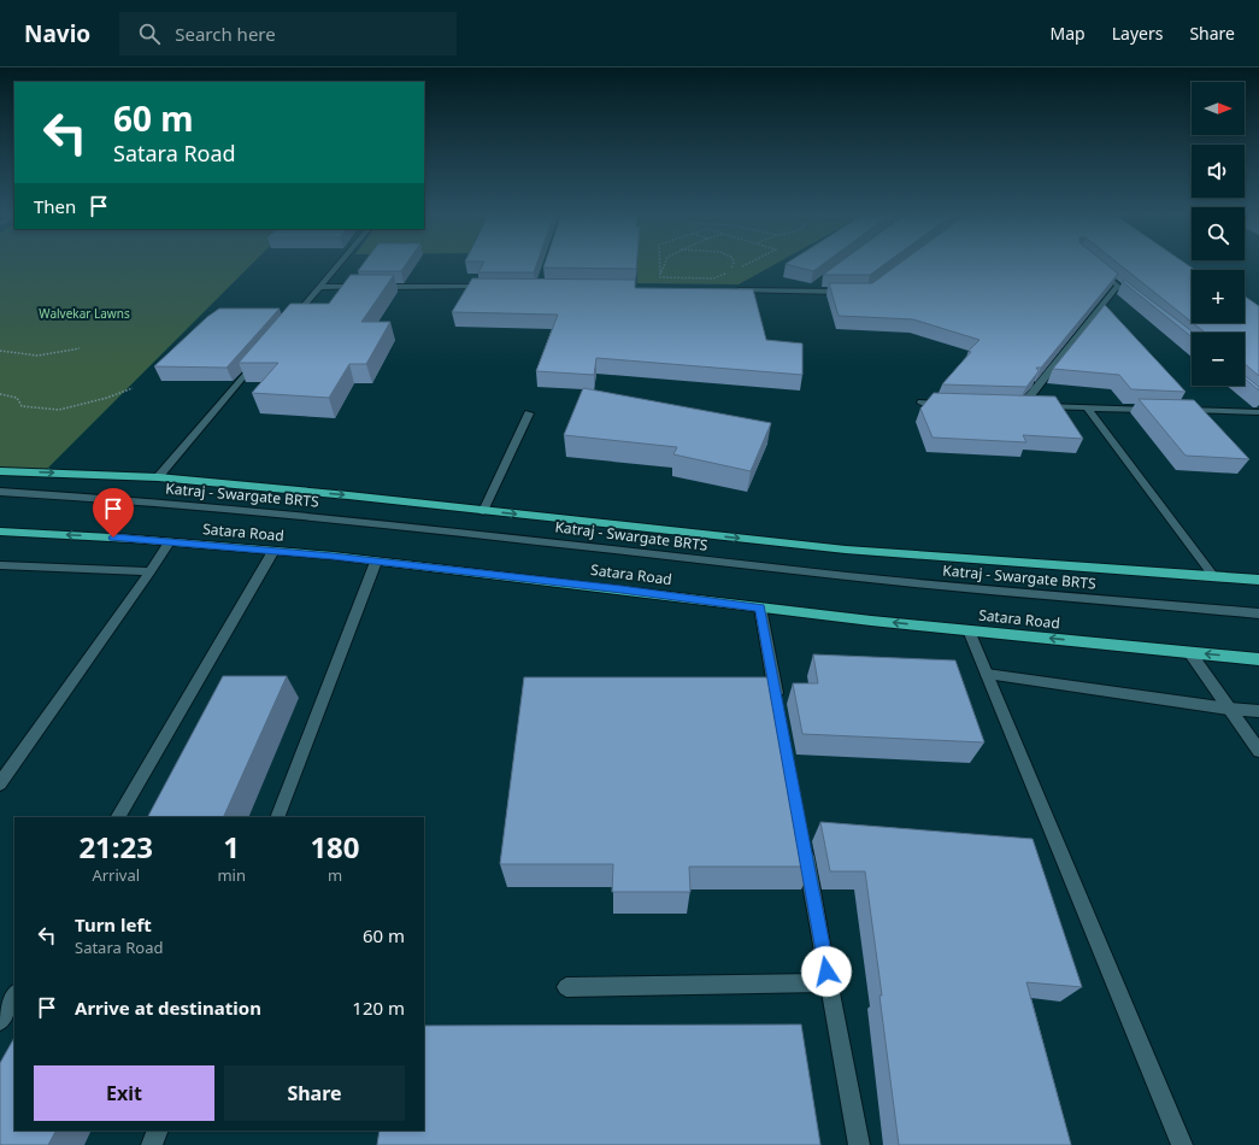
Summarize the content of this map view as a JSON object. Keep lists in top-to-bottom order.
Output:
{
  "streets": {
    "highway": ["Satara Road"],
    "street": ["Katraj - Swargate BRTS"]
  },
  "parks": ["Walvekar Lawns"],
  "north": "right",
  "page": {
    "header": "Navio",
    "search": "Search here",
    "nav": ["Map", "Layers", "Share"],
    "map_buttons": ["+", "−"],
    "turn": ["60 m", "Satara Road"],
    "then": "Then",
    "eta": [
      "21:23",
      "Arrival",
      "1",
      "min",
      "180",
      "m"
    ],
    "list": [
      {
        "name": "Turn left",
        "note": "Satara Road",
        "value": "60 m"
      },
      {
        "name": "Arrive at destination",
        "value": "120 m"
      }
    ],
    "buttons": ["Exit", "Share"]
  }
}
